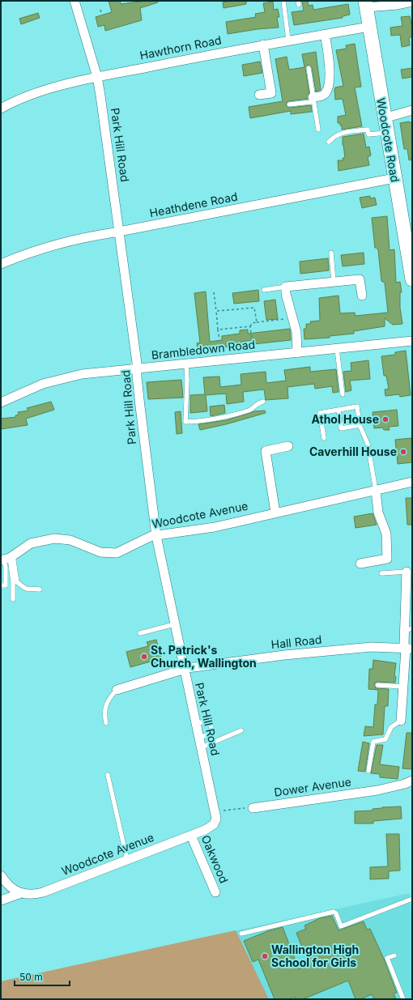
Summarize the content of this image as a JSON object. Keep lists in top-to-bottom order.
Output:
{
  "streets": {
    "main road": ["Woodcote Road"],
    "street": [
      "Hawthorn Road",
      "Park Hill Road",
      "Heathdene Road",
      "Brambledown Road",
      "Woodcote Avenue",
      "Hall Road",
      "Dower Avenue",
      "Oakwood"
    ]
  },
  "crossings": [
    ["Hawthorn Road", "Woodcote Road"],
    ["Hawthorn Road", "Park Hill Road"],
    ["Woodcote Road", "Heathdene Road"],
    ["Park Hill Road", "Heathdene Road"],
    ["Park Hill Road", "Brambledown Road"],
    ["Park Hill Road", "Woodcote Avenue"],
    ["Park Hill Road", "Hall Road"],
    ["Woodcote Avenue", "Oakwood"]
  ],
  "places": [
    "Athol House",
    "Caverhill House",
    "St. Patrick's Church, Wallington",
    "Wallington High School for Girls"
  ],
  "scale_bar": "50 m"
}
